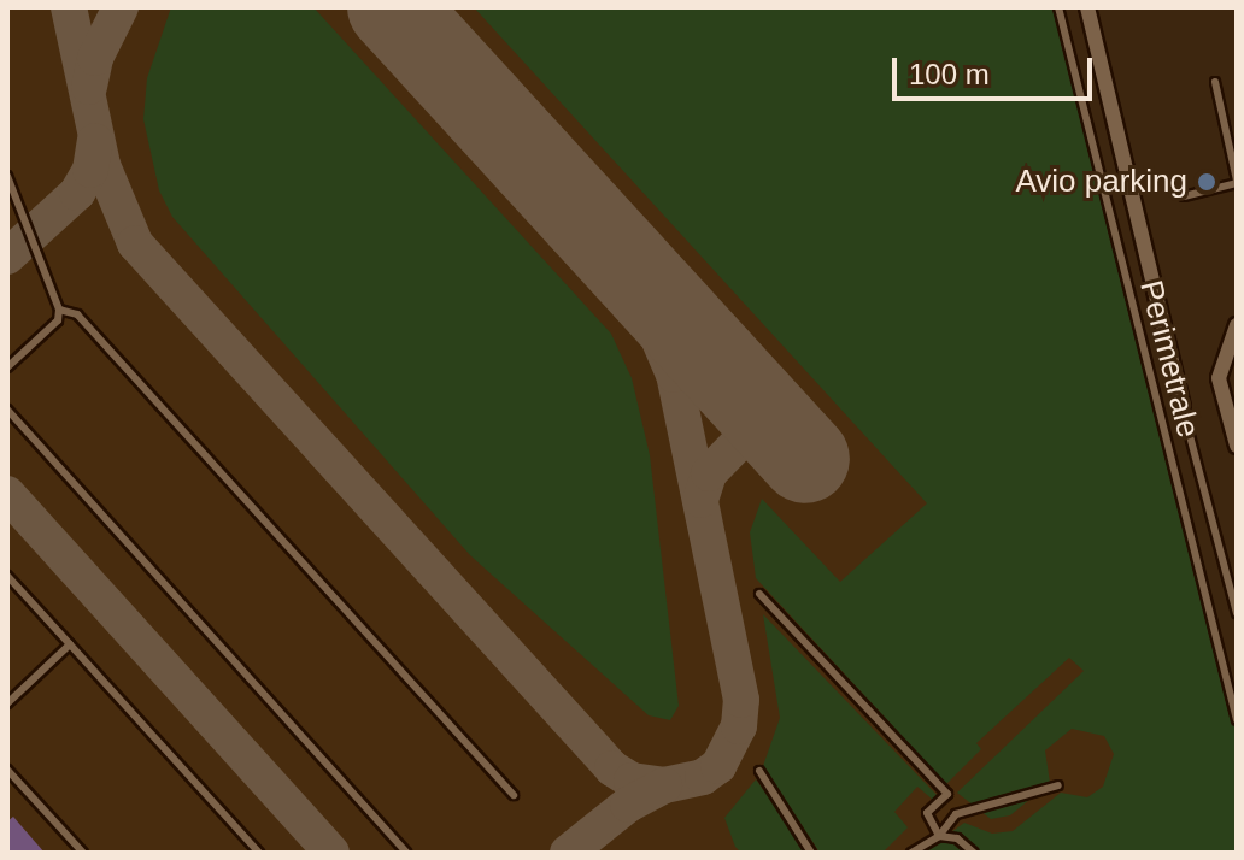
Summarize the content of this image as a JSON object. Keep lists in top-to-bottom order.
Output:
{
  "streets": {
    "lane": ["Perimetrale"]
  },
  "places": ["Avio parking"],
  "scale_bar": "100 m"
}
